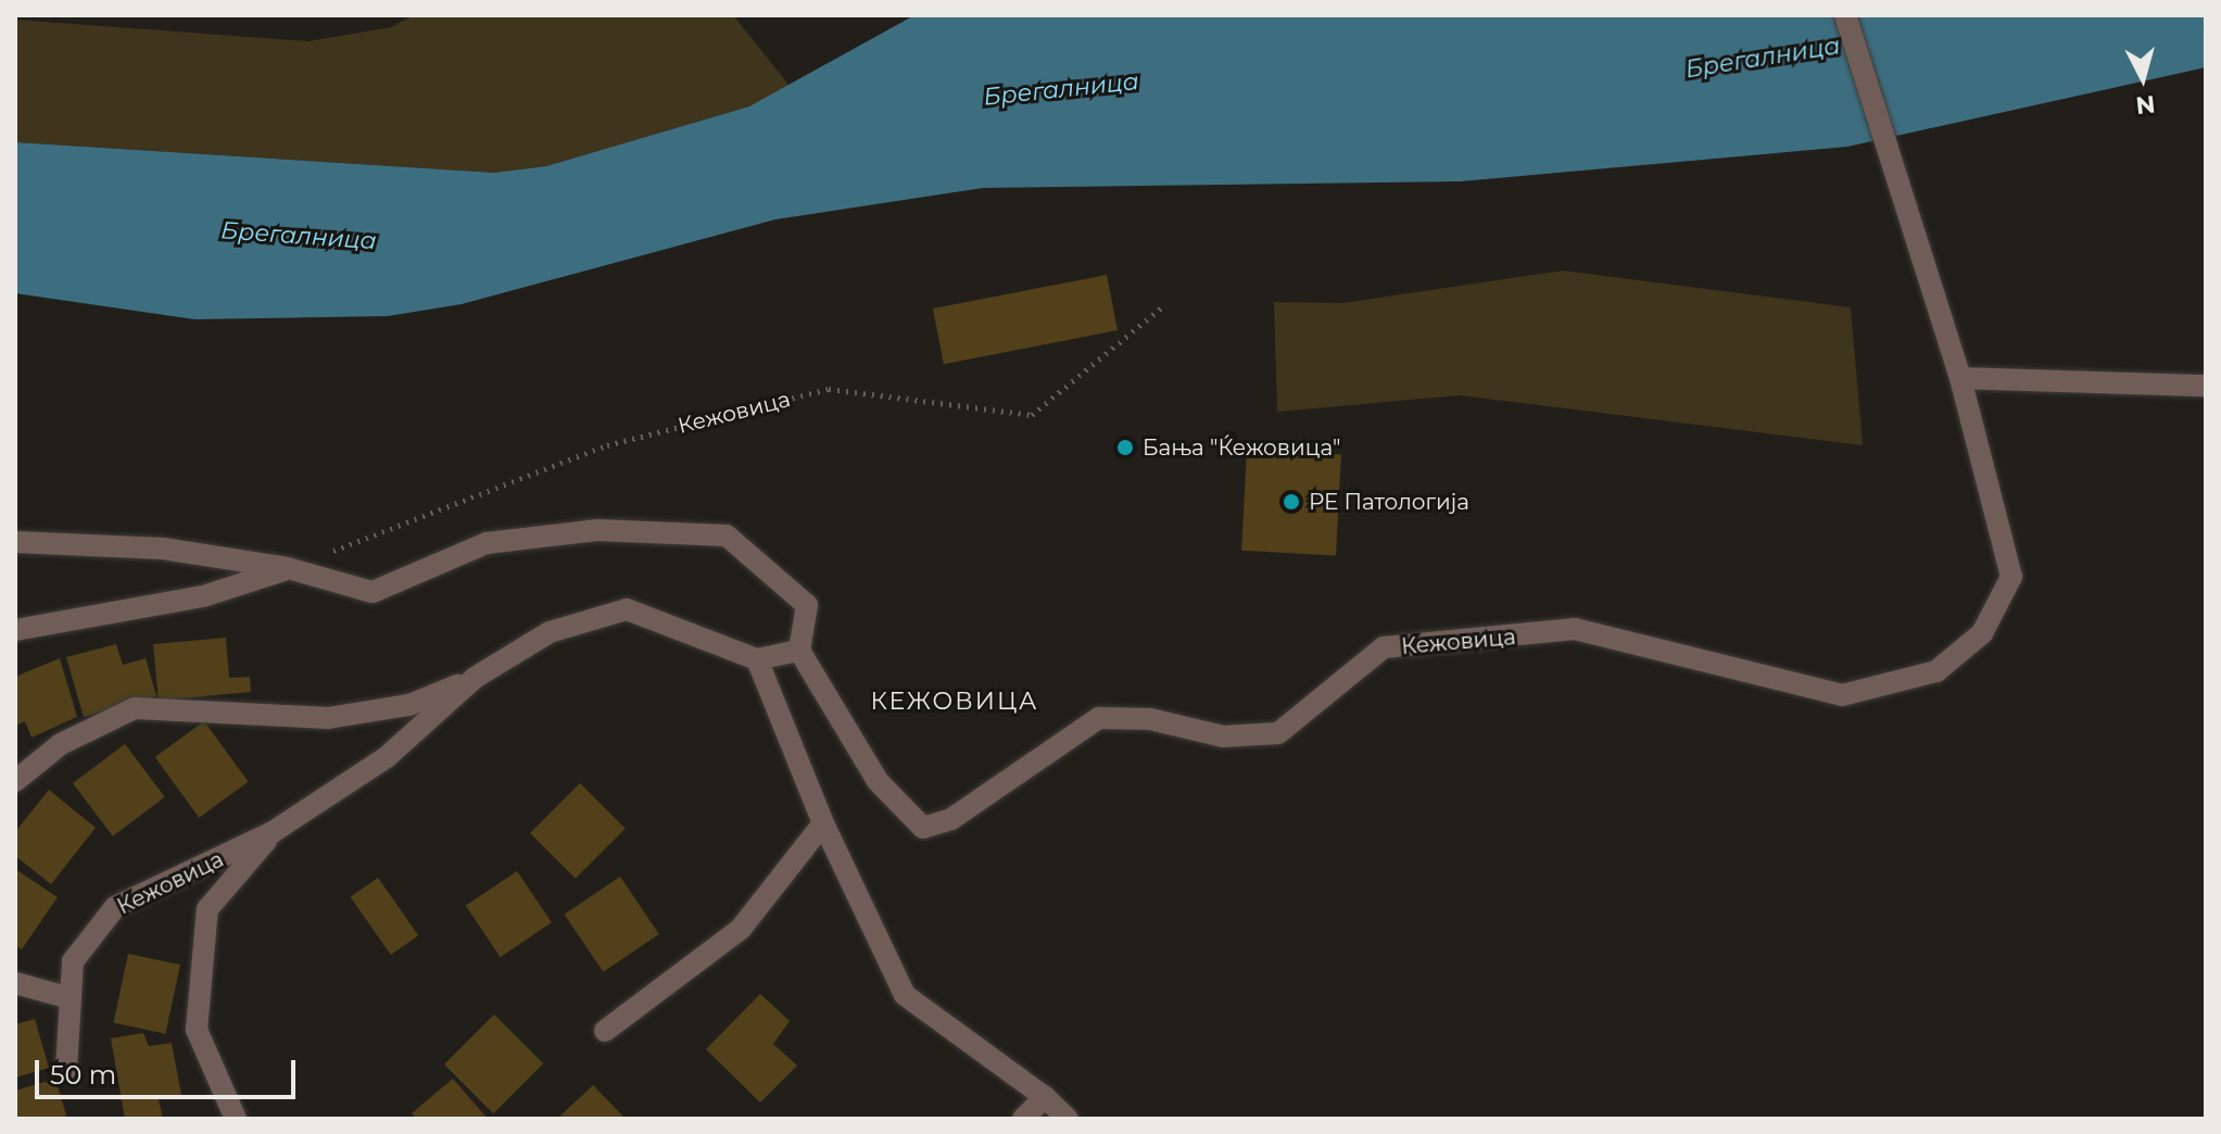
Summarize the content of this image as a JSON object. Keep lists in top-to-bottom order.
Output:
{
  "streets": {
    "street": ["Кежовица"]
  },
  "districts": ["КЕЖОВИЦА"],
  "water": ["Брегалница"],
  "places": ["Бања \"Ќежовица\"", "РЕ Патологија"],
  "scale_bar": "50 m",
  "north": "bottom"
}
